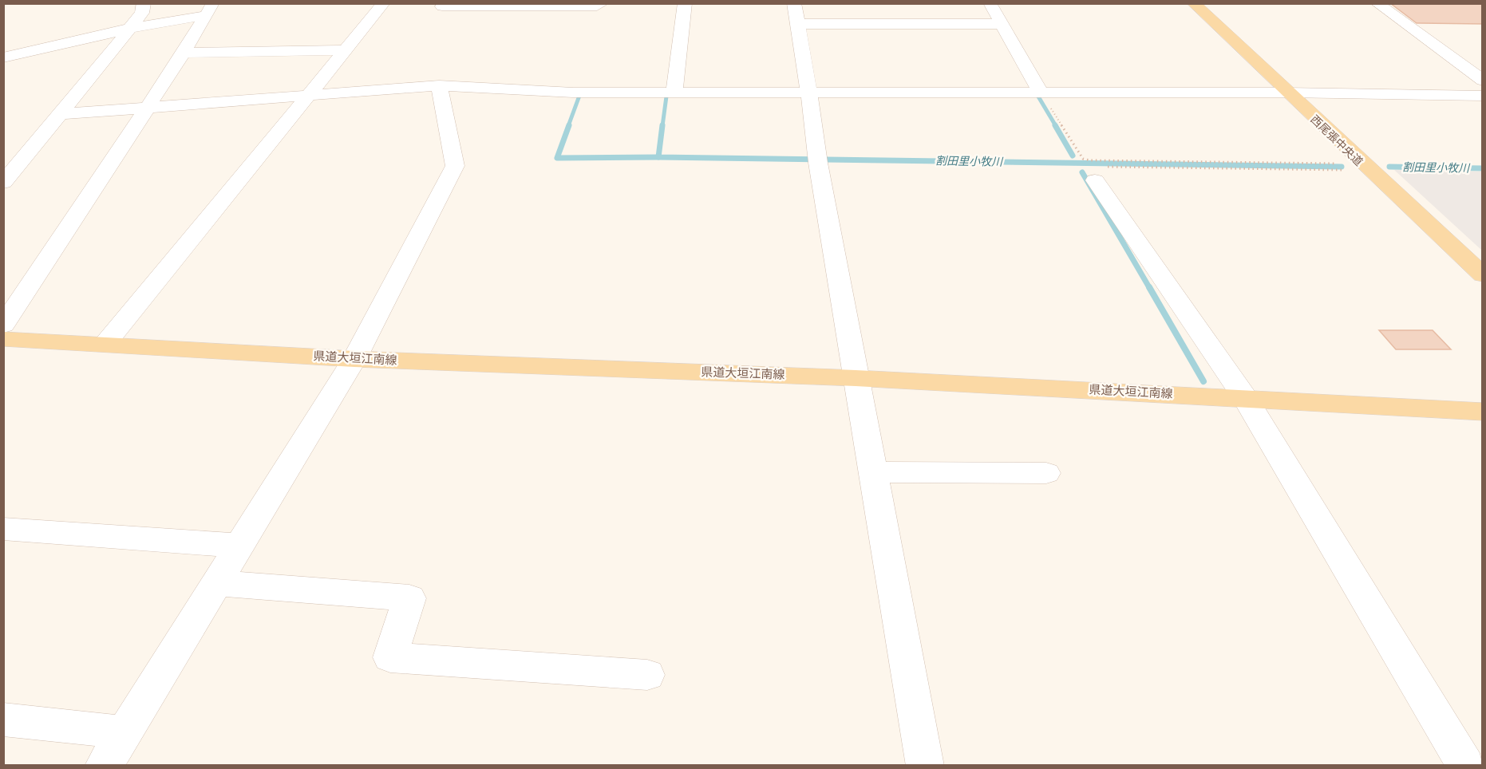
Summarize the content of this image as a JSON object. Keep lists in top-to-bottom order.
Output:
{
  "streets": {
    "main road": ["西尾張中央道", "県道大垣江南線"]
  },
  "water": ["割田里小牧川"]
}
